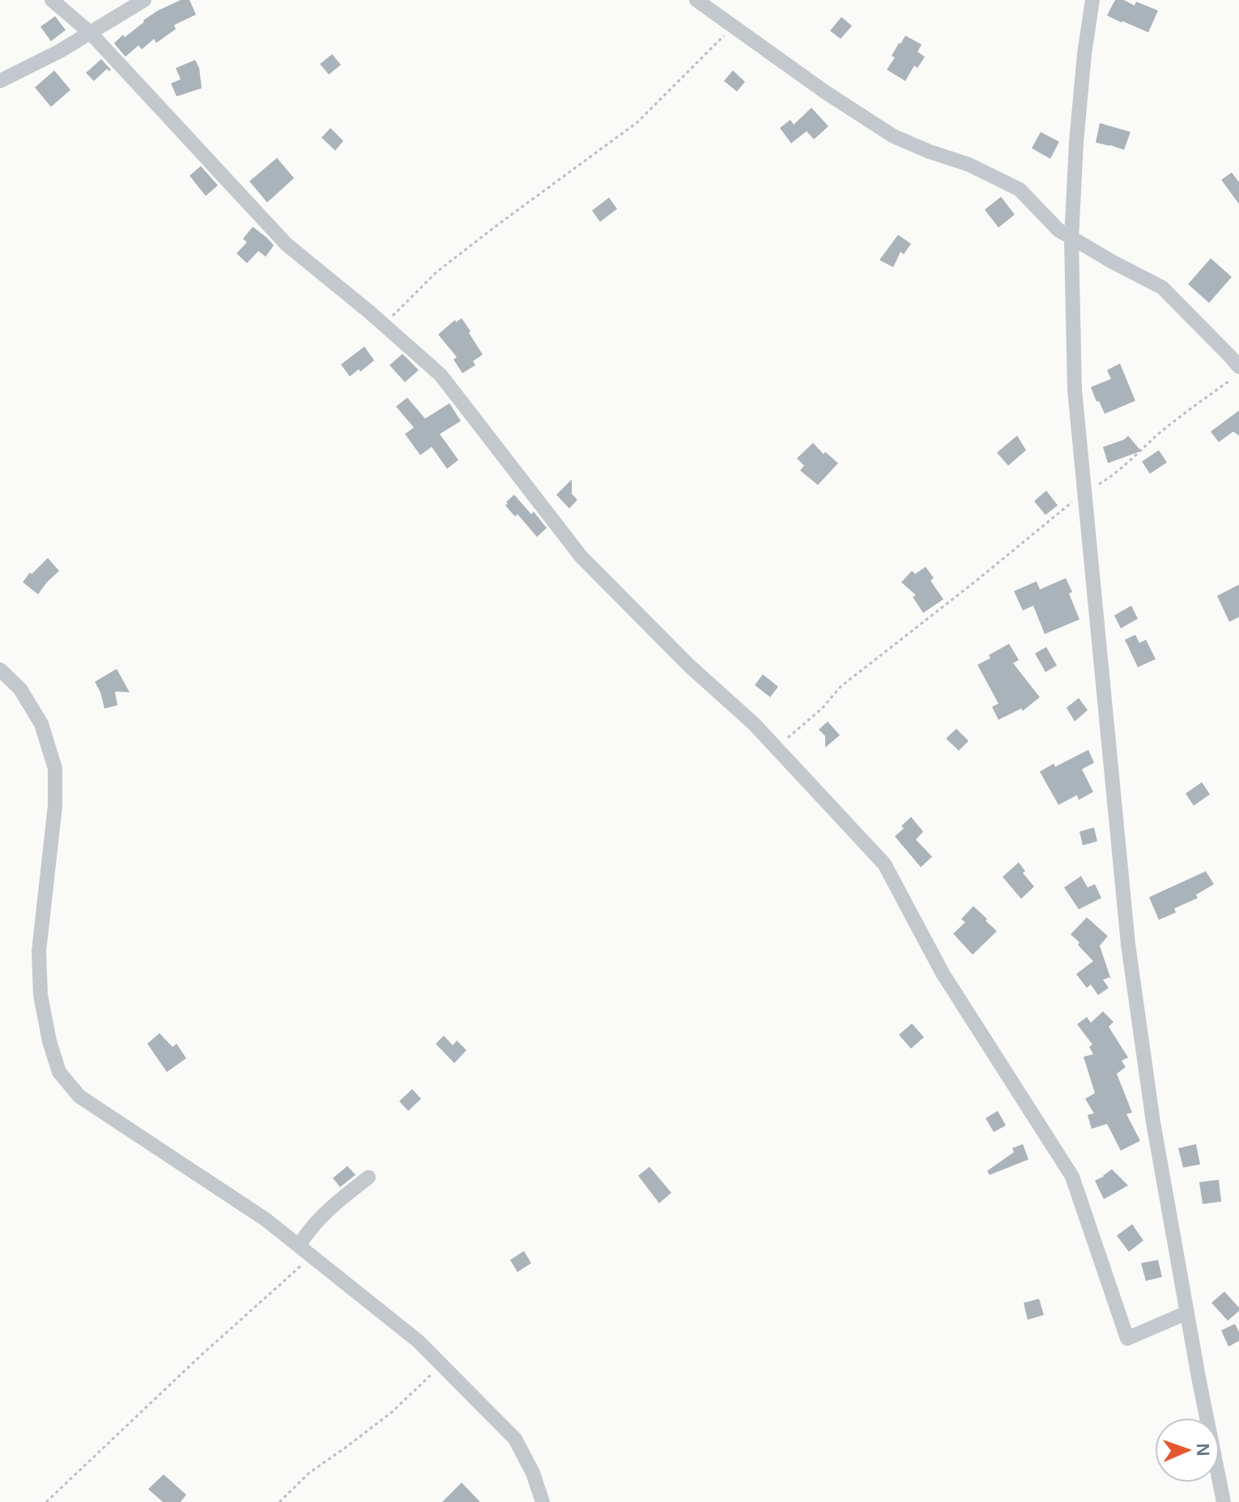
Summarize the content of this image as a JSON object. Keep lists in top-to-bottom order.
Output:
{
  "north": "right"
}
